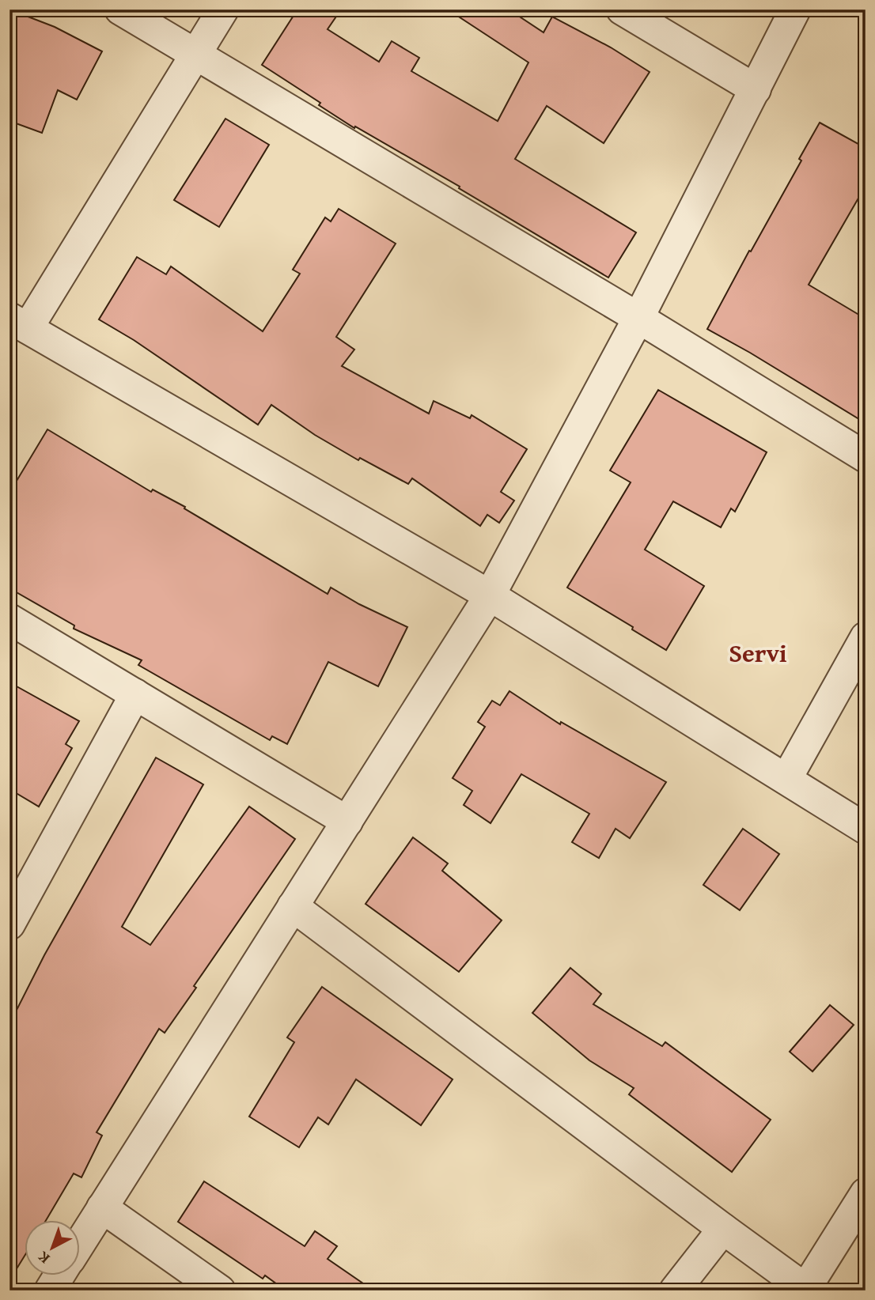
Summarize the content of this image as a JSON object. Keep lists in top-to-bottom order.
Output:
{
  "districts": ["Servi"],
  "north": "bottom left"
}
